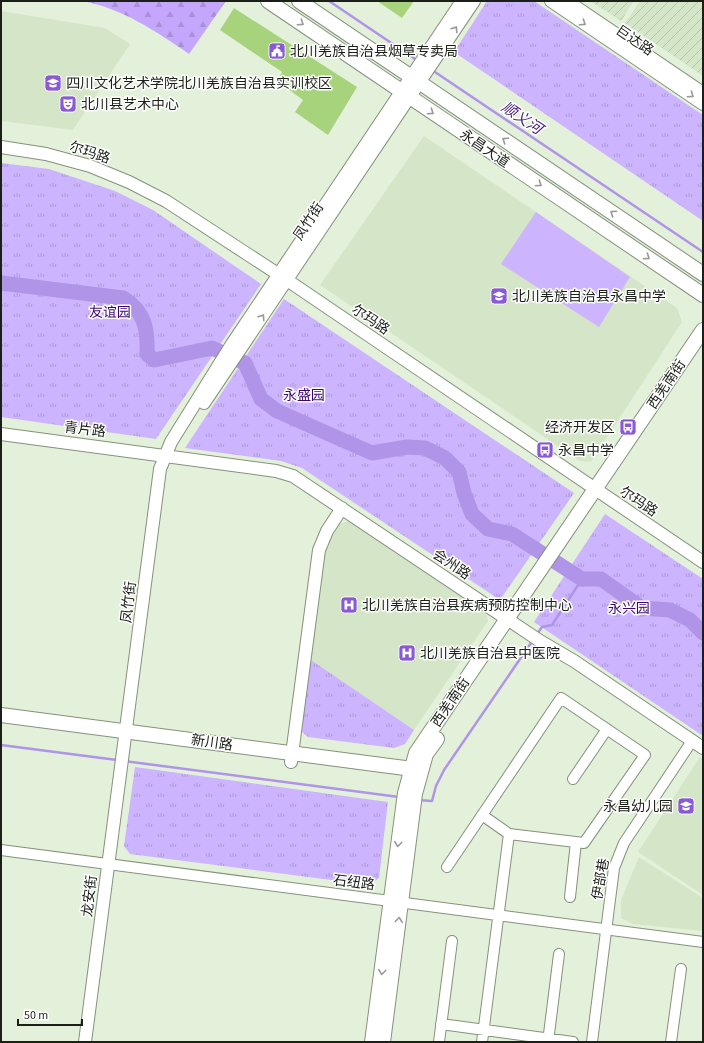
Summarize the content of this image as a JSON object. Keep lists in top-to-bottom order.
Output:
{
  "streets": {
    "main road": ["永昌大道", "西羌南街", "新川路"],
    "street": [
      "巨达路",
      "尔玛路",
      "凤竹街",
      "青片路",
      "会州路",
      "伊部巷",
      "石纽路",
      "龙安街"
    ]
  },
  "crossings": [
    ["永昌大道", "凤竹街"],
    ["尔玛路", "凤竹街"],
    ["尔玛路", "西羌南街"],
    ["凤竹街", "青片路"],
    ["凤竹街", "会州路"],
    ["凤竹街", "新川路"],
    ["凤竹街", "龙安街"],
    ["西羌南街", "会州路"],
    ["西羌南街", "新川路"],
    ["西羌南街", "石纽路"],
    ["青片路", "会州路"],
    ["会州路", "伊部巷"],
    ["伊部巷", "石纽路"],
    ["石纽路", "龙安街"]
  ],
  "water": ["顺义河"],
  "parks": ["友谊园", "永盛园", "永兴园"],
  "places": {
    "public building": ["北川羌族自治县烟草专卖局"],
    "school or university": ["四川文化艺术学院北川羌族自治县实训校区", "北川羌族自治县永昌中学", "永昌幼儿园"],
    "theatre": ["北川县艺术中心"],
    "bus stop": ["经济开发区", "永昌中学"],
    "hospital": ["北川羌族自治县疾病预防控制中心", "北川羌族自治县中医院"]
  },
  "scale_bar": "50 m"
}
